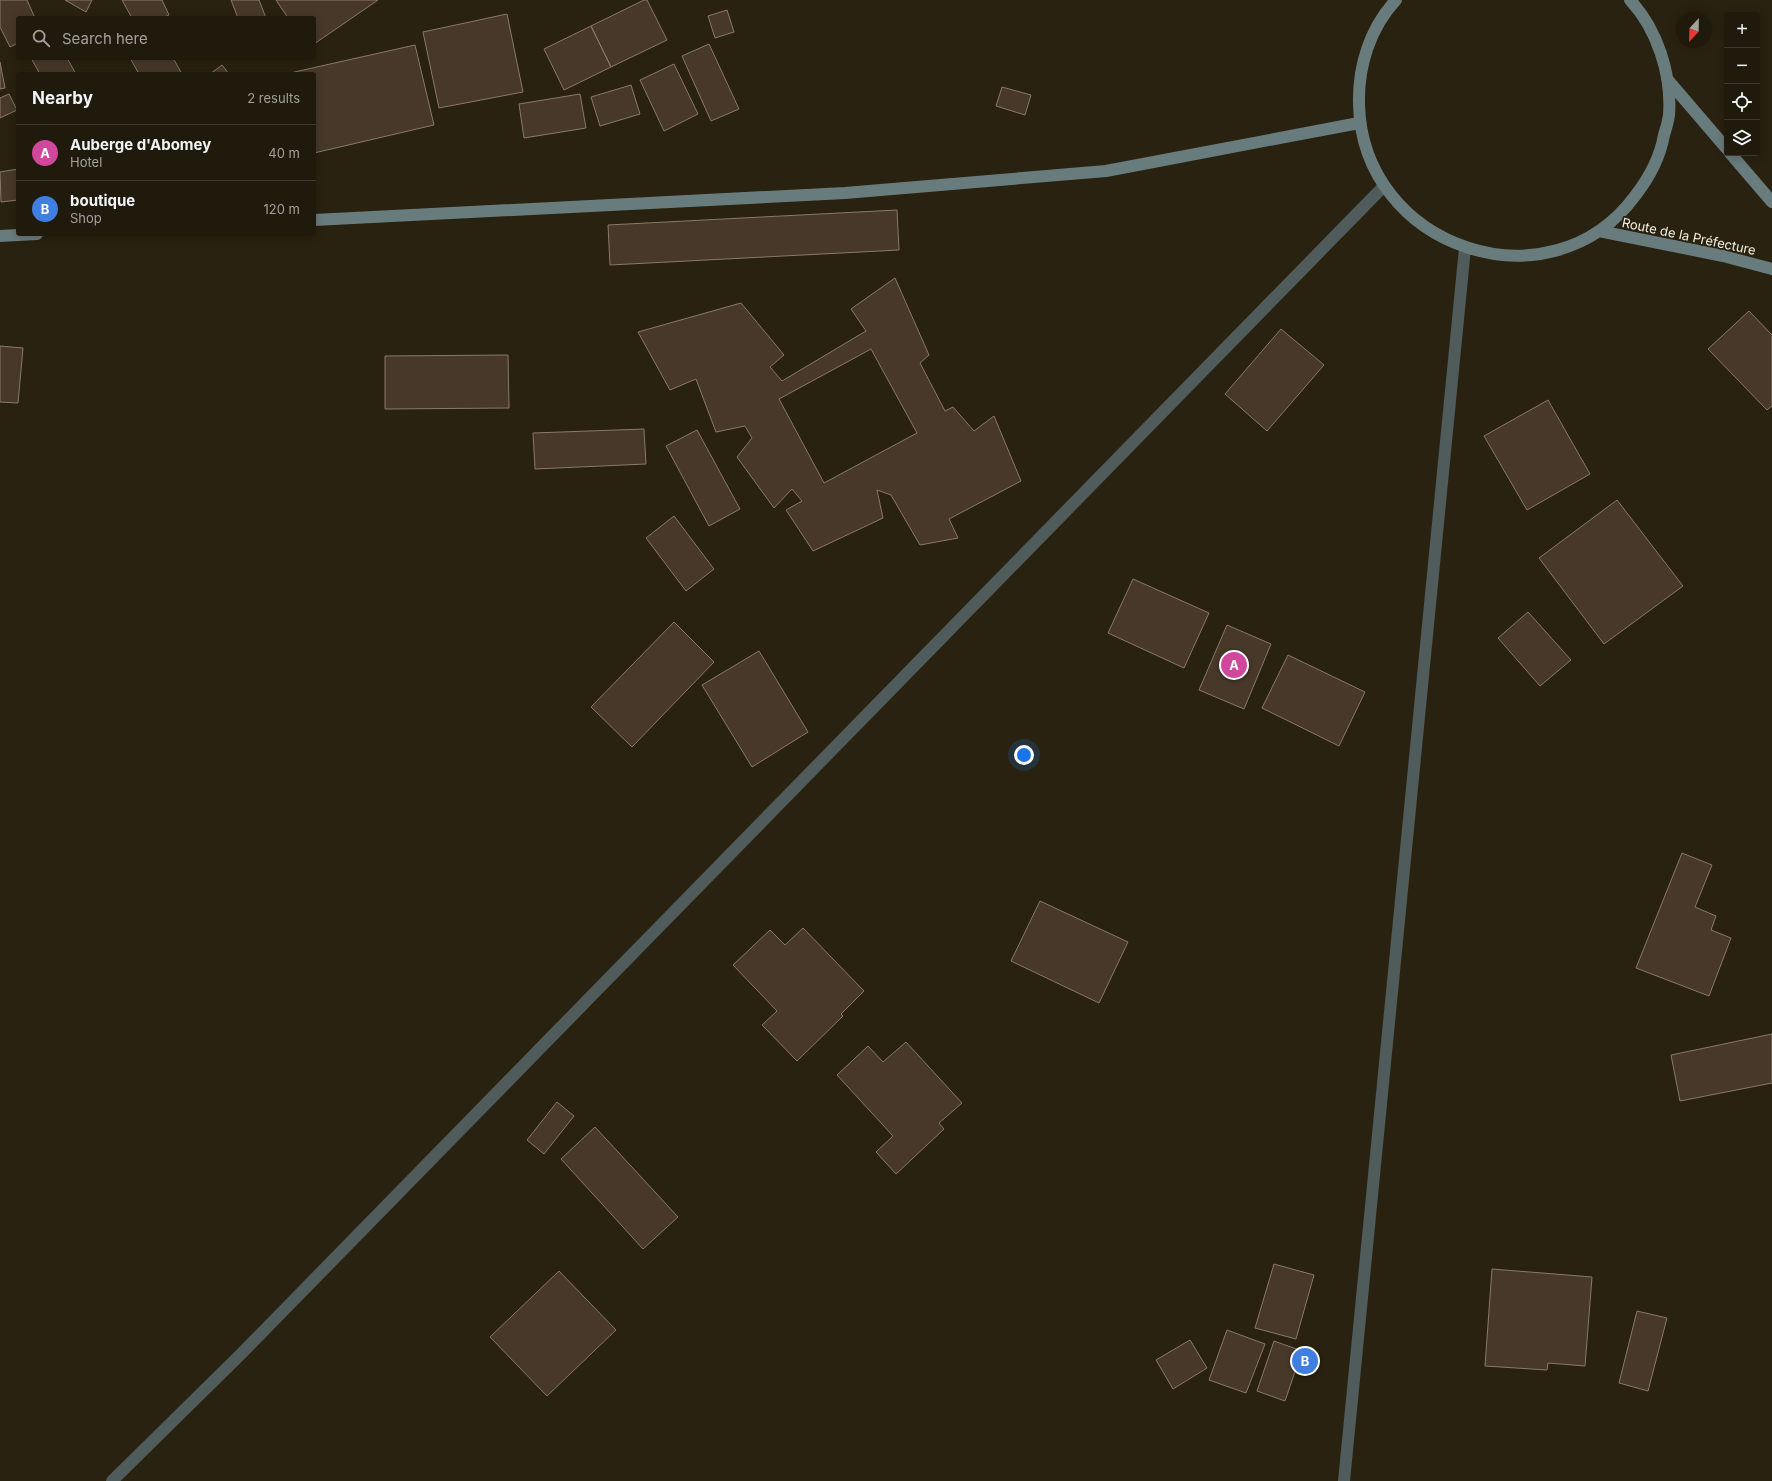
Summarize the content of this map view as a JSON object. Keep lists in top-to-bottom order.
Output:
{
  "streets": {
    "street": ["Route de la Préfecture"]
  },
  "north": "bottom",
  "page": {
    "map_buttons": ["+", "−"],
    "search": "Search here",
    "heading": ["Nearby", "2 results"],
    "list": [
      {
        "mark": "A",
        "name": "Auberge d'Abomey",
        "note": "Hotel",
        "value": "40 m"
      },
      {
        "mark": "B",
        "name": "boutique",
        "note": "Shop",
        "value": "120 m"
      }
    ],
    "pins": ["A", "B"]
  }
}
